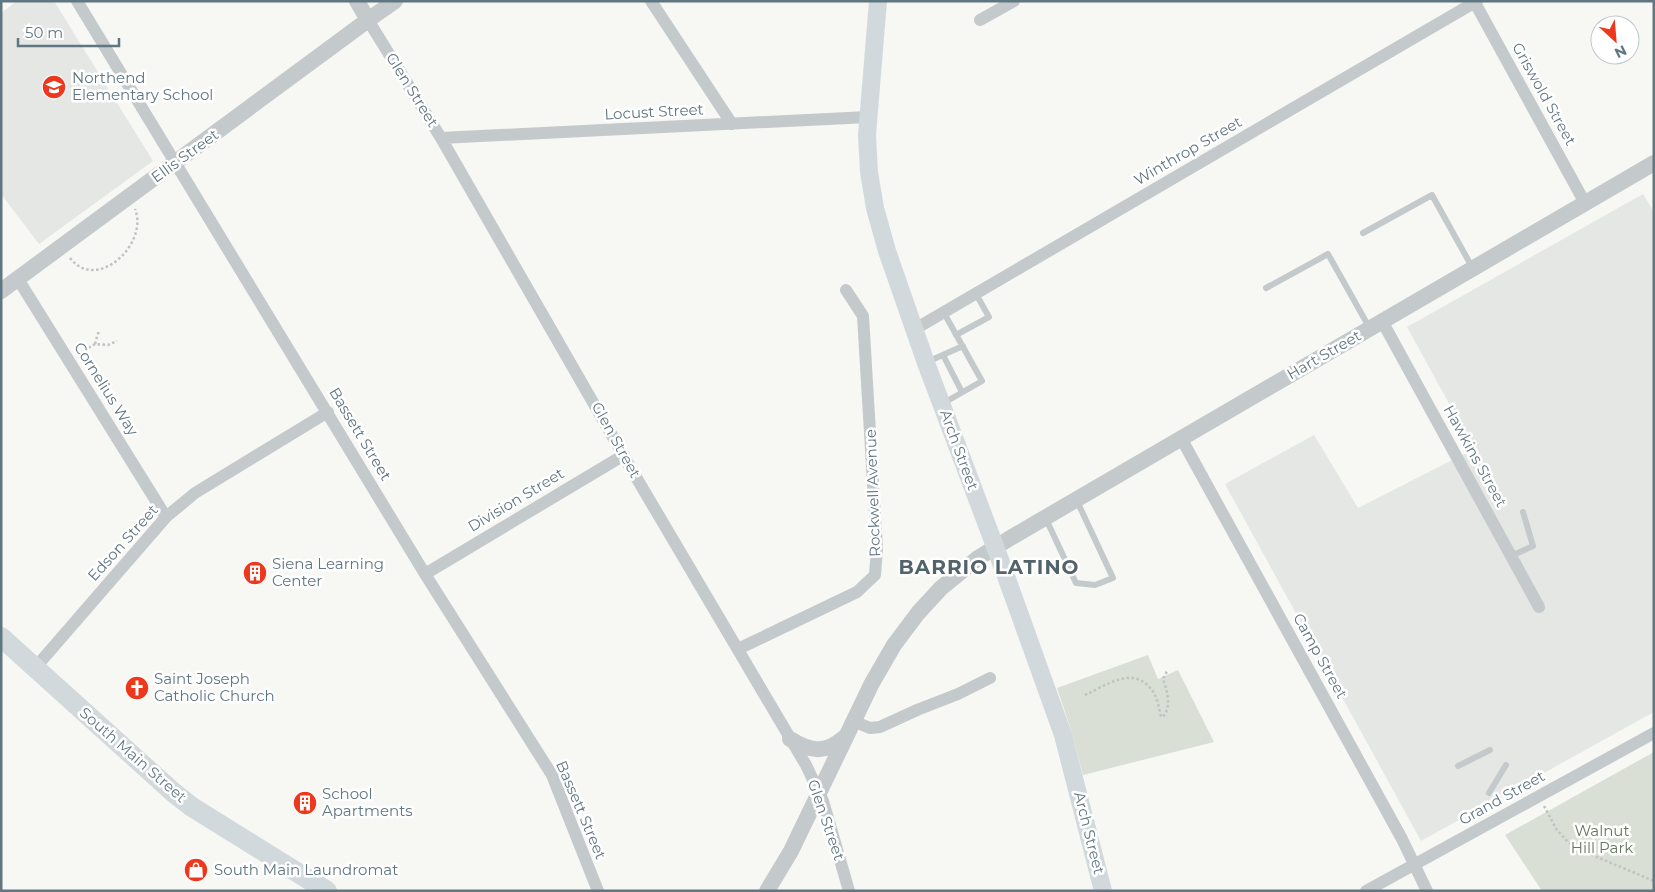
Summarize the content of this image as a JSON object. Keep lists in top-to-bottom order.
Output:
{
  "streets": {
    "main road": ["Arch Street", "South Main Street"],
    "street": [
      "Glen Street",
      "Griswold Street",
      "Locust Street",
      "Winthrop Street",
      "Ellis Street",
      "Hart Street",
      "Cornelius Way",
      "Bassett Street",
      "Hawkins Street",
      "Rockwell Avenue",
      "Division Street",
      "Edson Street",
      "Camp Street",
      "Grand Street"
    ]
  },
  "crossings": [
    ["Glen Street", "Locust Street"],
    ["Glen Street", "Ellis Street"],
    ["Glen Street", "Rockwell Avenue"],
    ["Glen Street", "Division Street"],
    ["Griswold Street", "Winthrop Street"],
    ["Griswold Street", "Hart Street"],
    ["Locust Street", "Arch Street"],
    ["Winthrop Street", "Arch Street"],
    ["Ellis Street", "Cornelius Way"],
    ["Ellis Street", "Bassett Street"],
    ["Hart Street", "Arch Street"],
    ["Hart Street", "Hawkins Street"],
    ["Hart Street", "Camp Street"],
    ["Cornelius Way", "Edson Street"],
    ["Bassett Street", "Division Street"],
    ["Bassett Street", "Edson Street"],
    ["Edson Street", "South Main Street"],
    ["Camp Street", "Grand Street"]
  ],
  "districts": ["BARRIO LATINO"],
  "parks": ["Walnut Hill Park"],
  "places": {
    "school or university": ["Northend Elementary School"],
    "building": ["Siena Learning Center", "School Apartments"],
    "church": ["Saint Joseph Catholic Church"],
    "shop": ["South Main Laundromat"]
  },
  "scale_bar": "50 m",
  "north": "bottom right"
}
